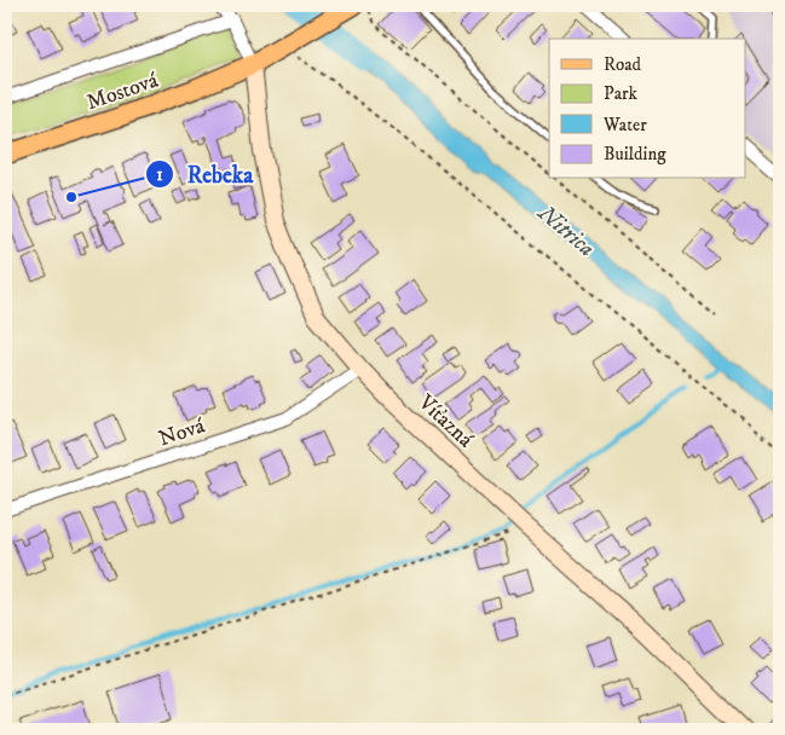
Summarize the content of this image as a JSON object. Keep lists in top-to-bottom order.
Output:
{
  "streets": {
    "main road": ["Mostová", "Víťazná"],
    "street": ["Nová"]
  },
  "crossings": [
    ["Mostová", "Víťazná"],
    ["Víťazná", "Nová"]
  ],
  "water": ["Nitrica"],
  "places": ["Rebeka"],
  "legend": [
    "Road",
    "Park",
    "Water",
    "Building"
  ]
}
